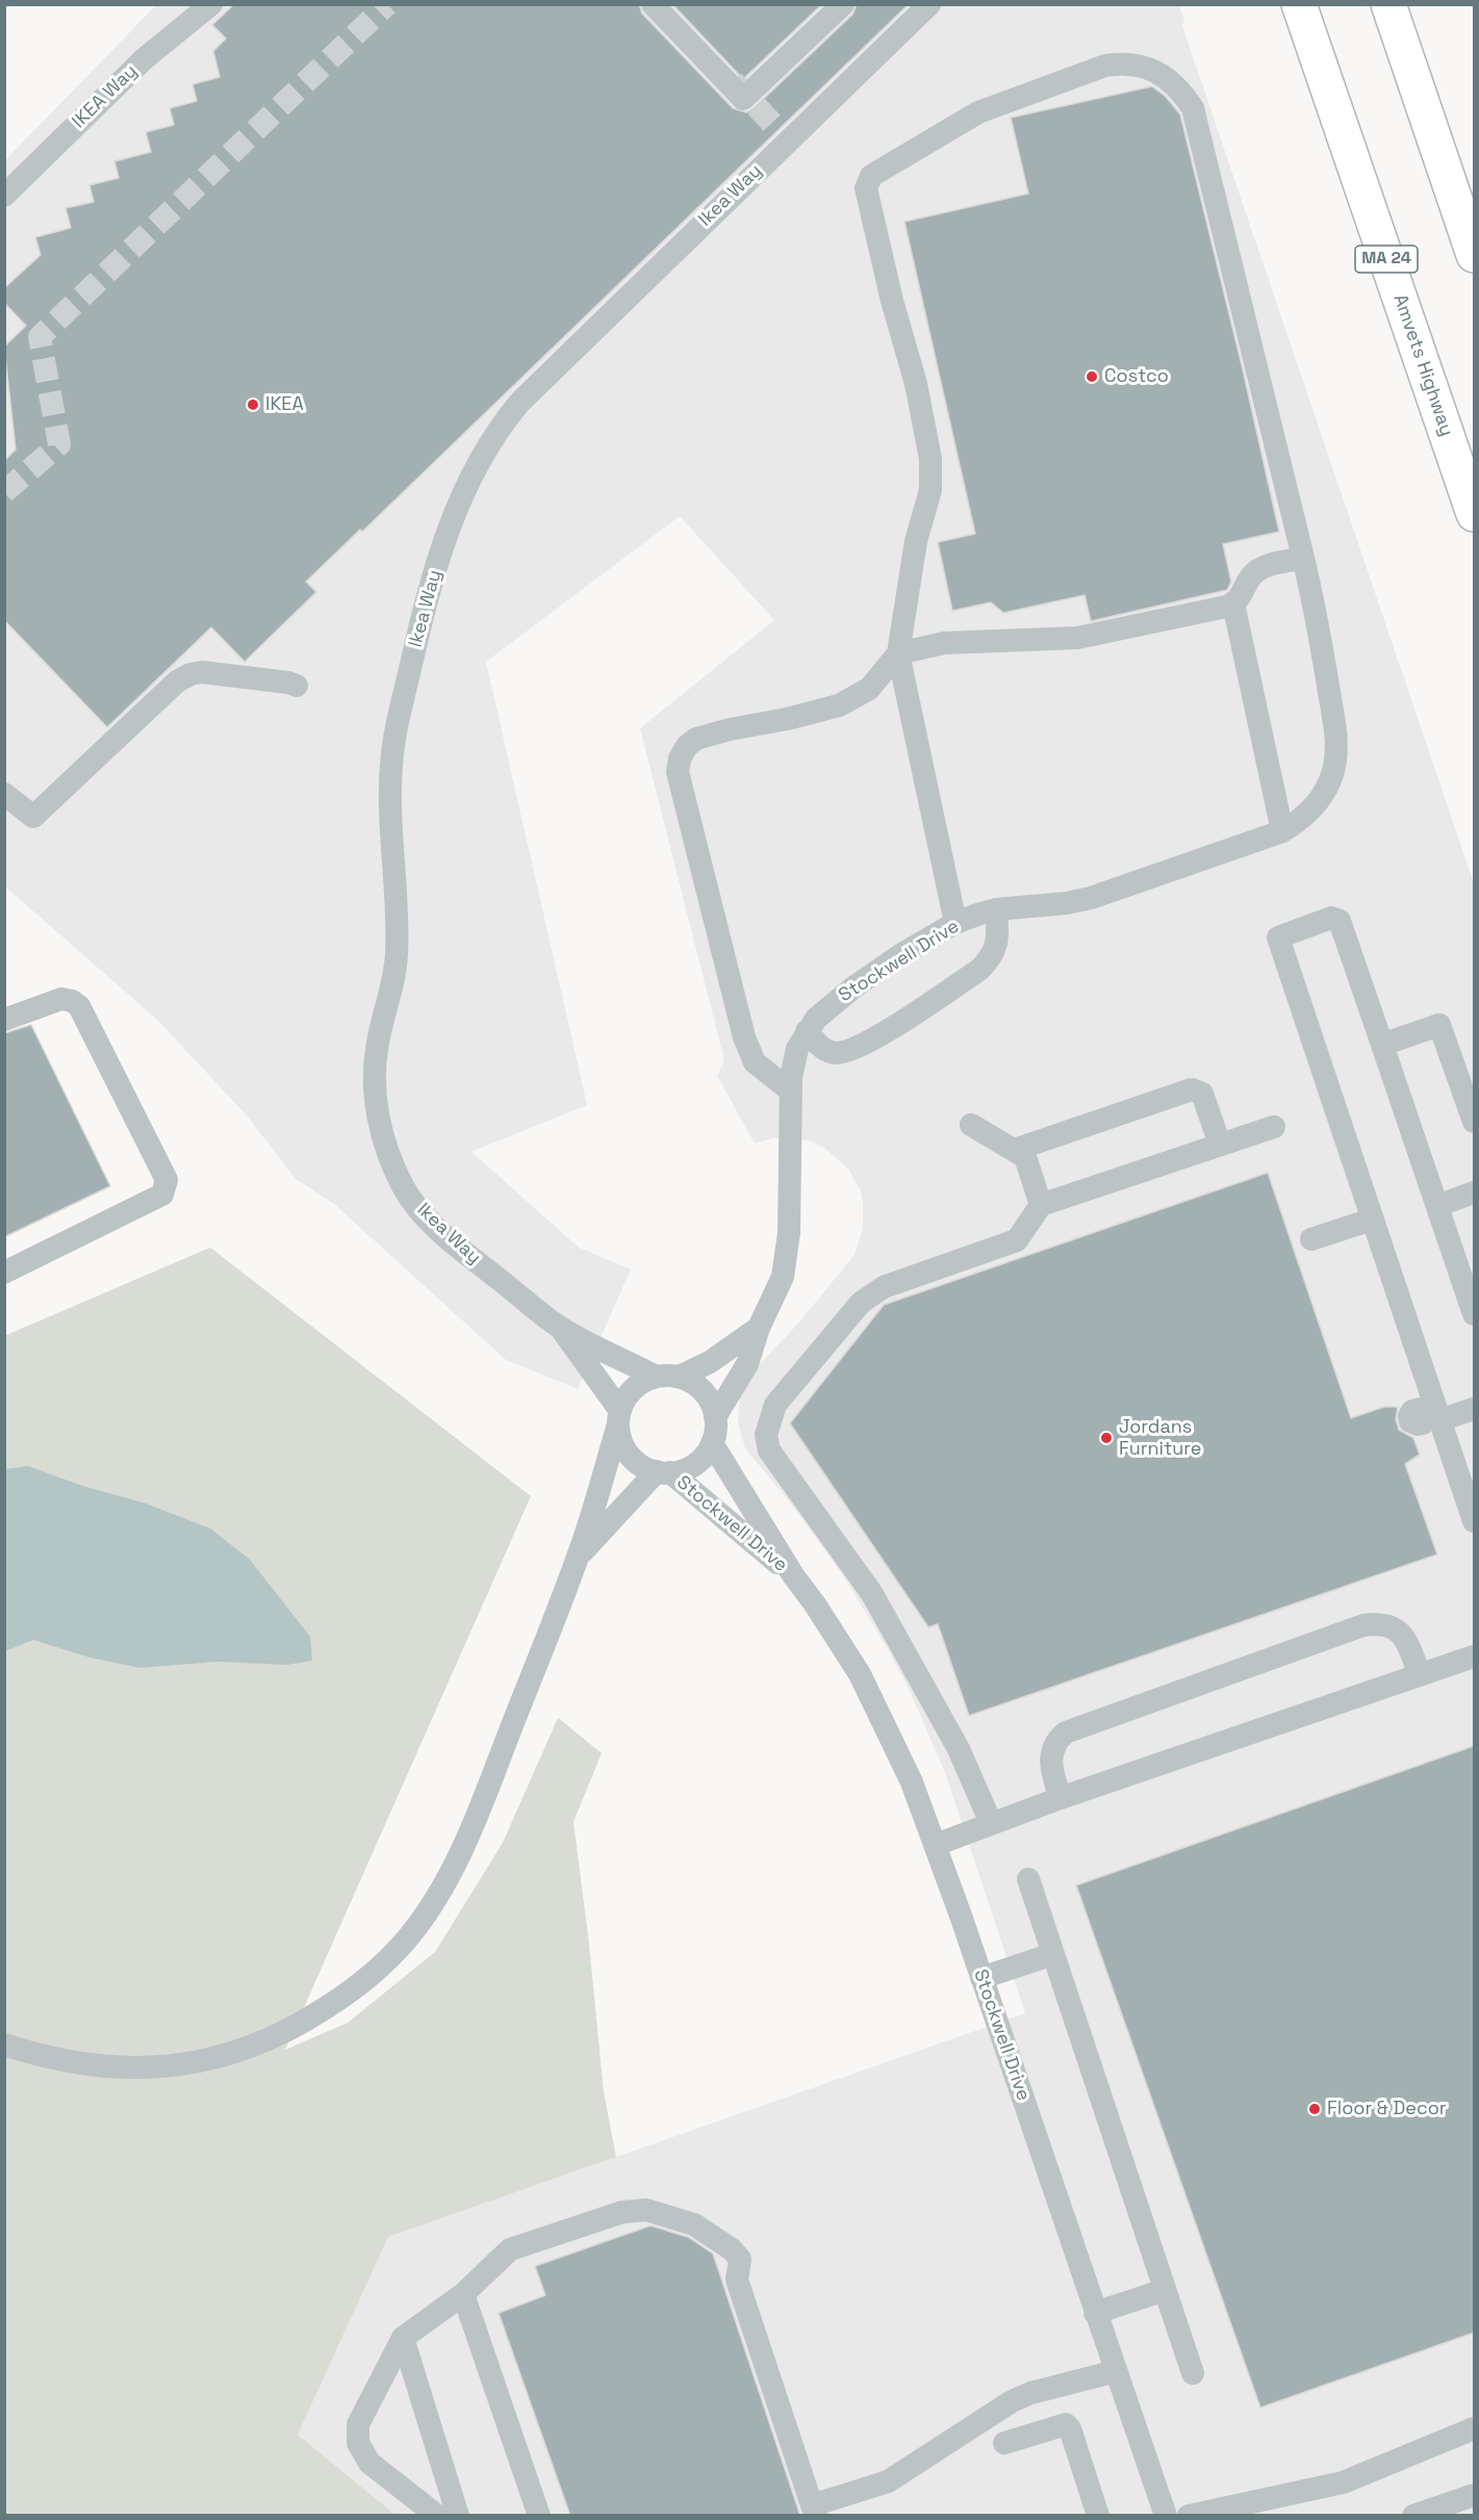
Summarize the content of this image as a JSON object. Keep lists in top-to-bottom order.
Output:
{
  "streets": {
    "highway": ["MA 24", "Amvets Highway"],
    "street": ["IKEA Way", "Ikea Way", "Stockwell Drive"]
  },
  "crossings": [
    ["Ikea Way", "Stockwell Drive"]
  ],
  "places": [
    "Costco",
    "IKEA",
    "Jordans Furniture",
    "Floor & Decor"
  ]
}
